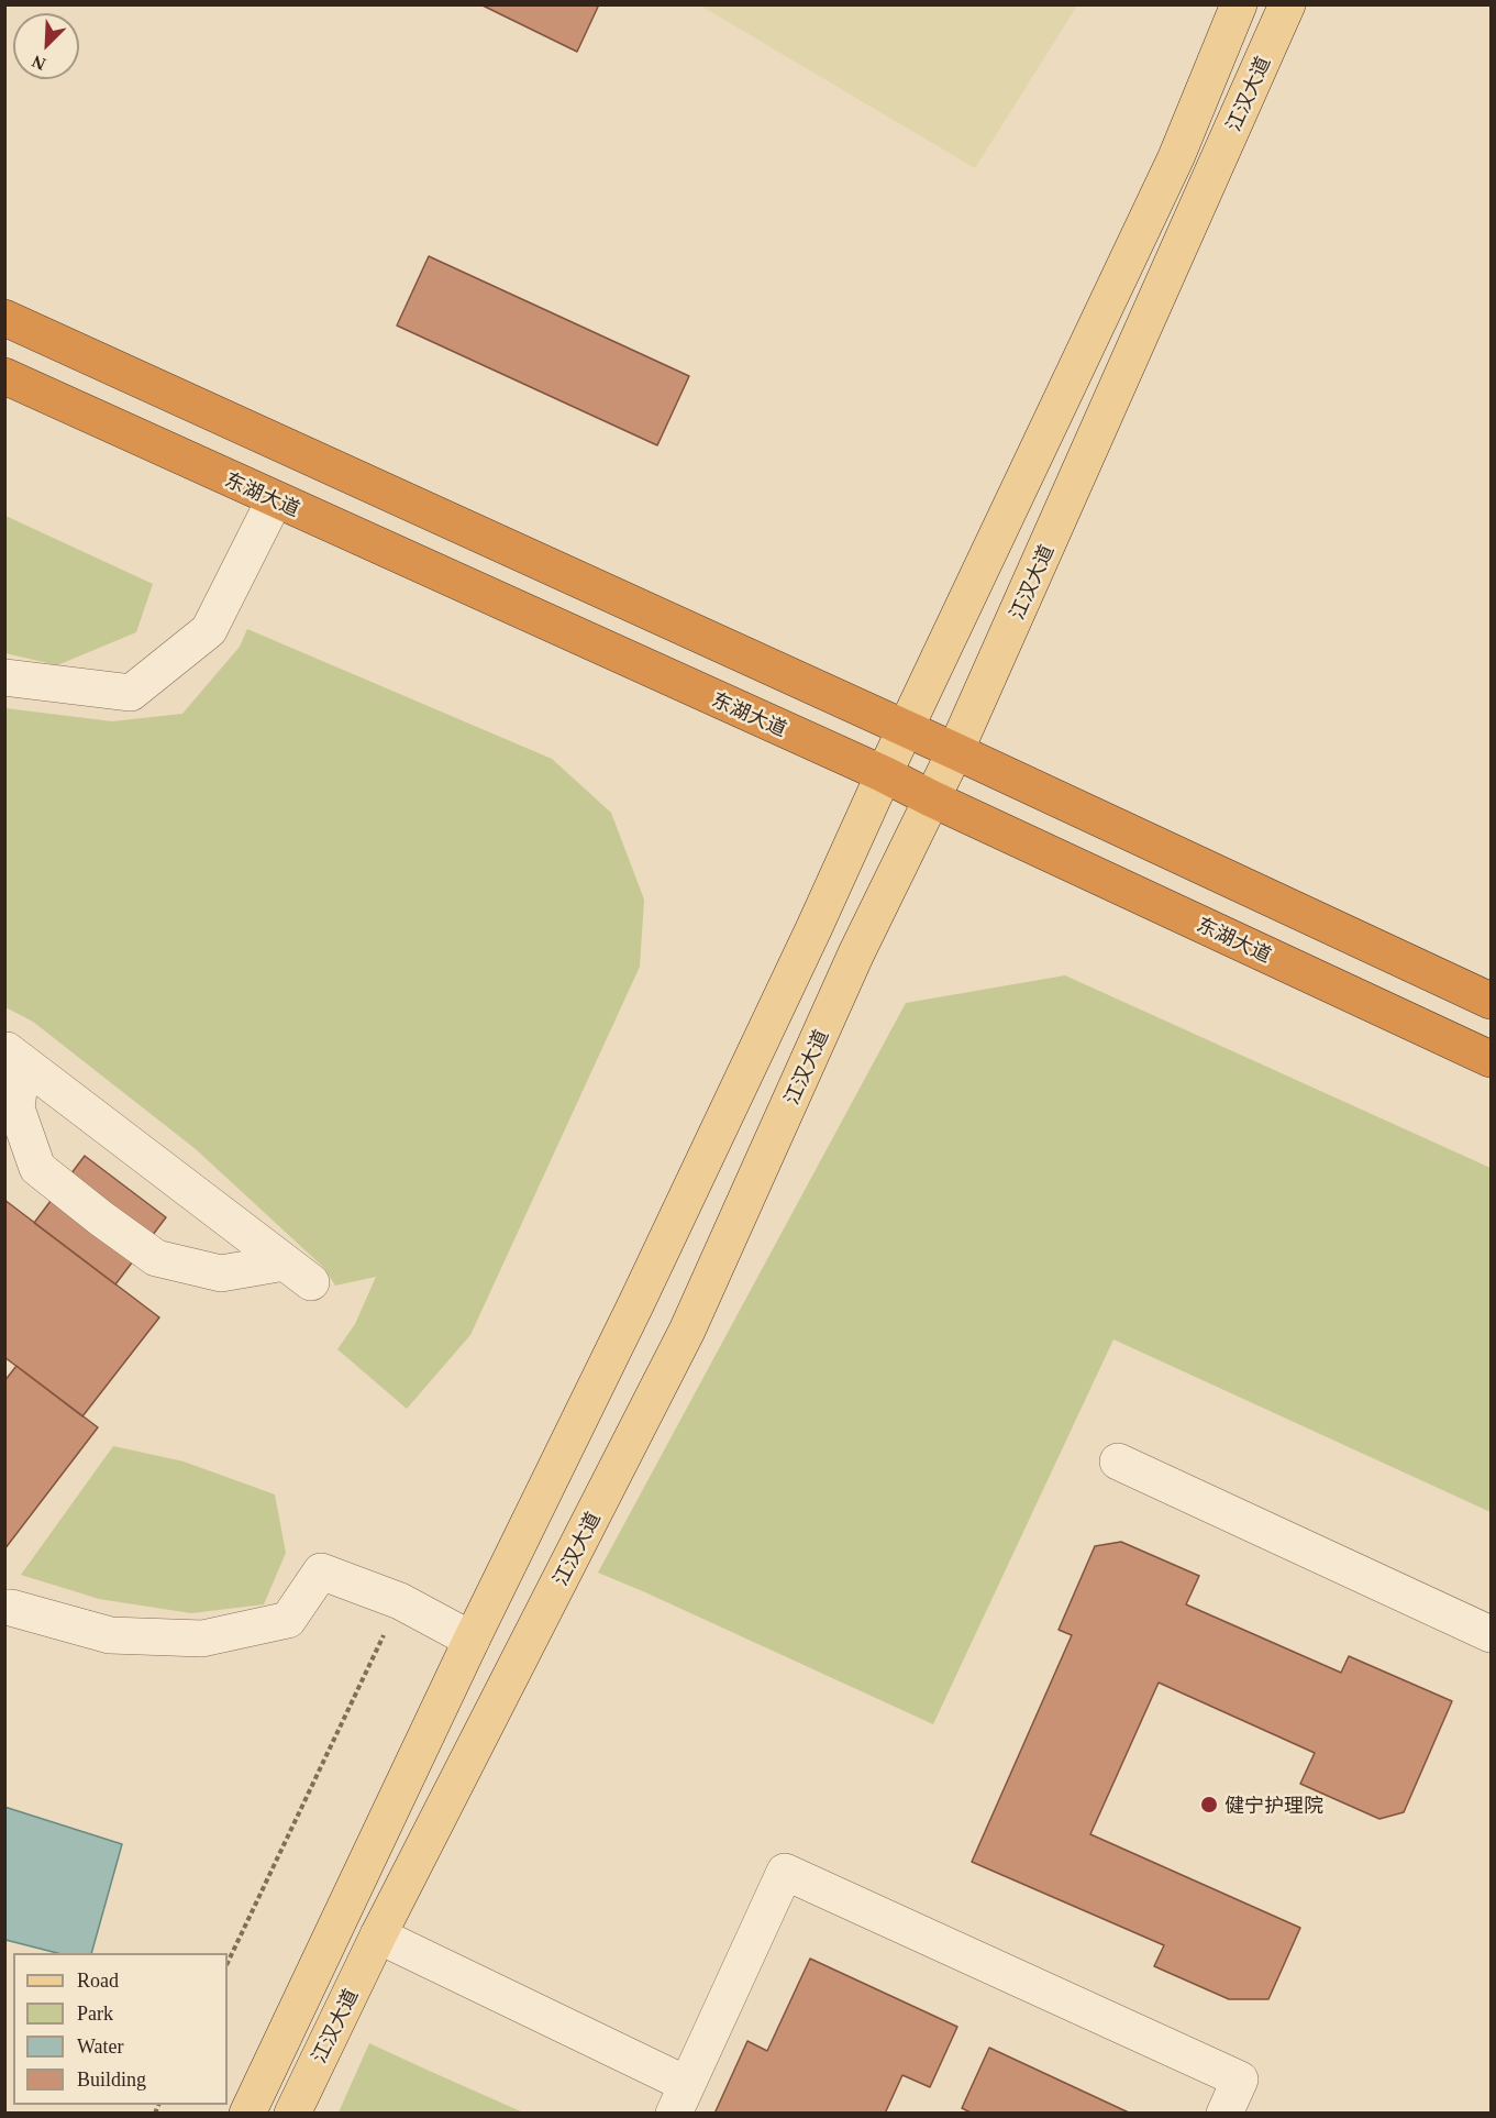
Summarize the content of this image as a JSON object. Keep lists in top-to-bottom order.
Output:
{
  "streets": {
    "highway": ["东湖大道"],
    "main road": ["江汉大道"]
  },
  "crossings": [
    ["江汉大道", "东湖大道"]
  ],
  "places": ["健宁护理院"],
  "legend": [
    "Road",
    "Park",
    "Water",
    "Building"
  ],
  "north": "bottom left"
}
